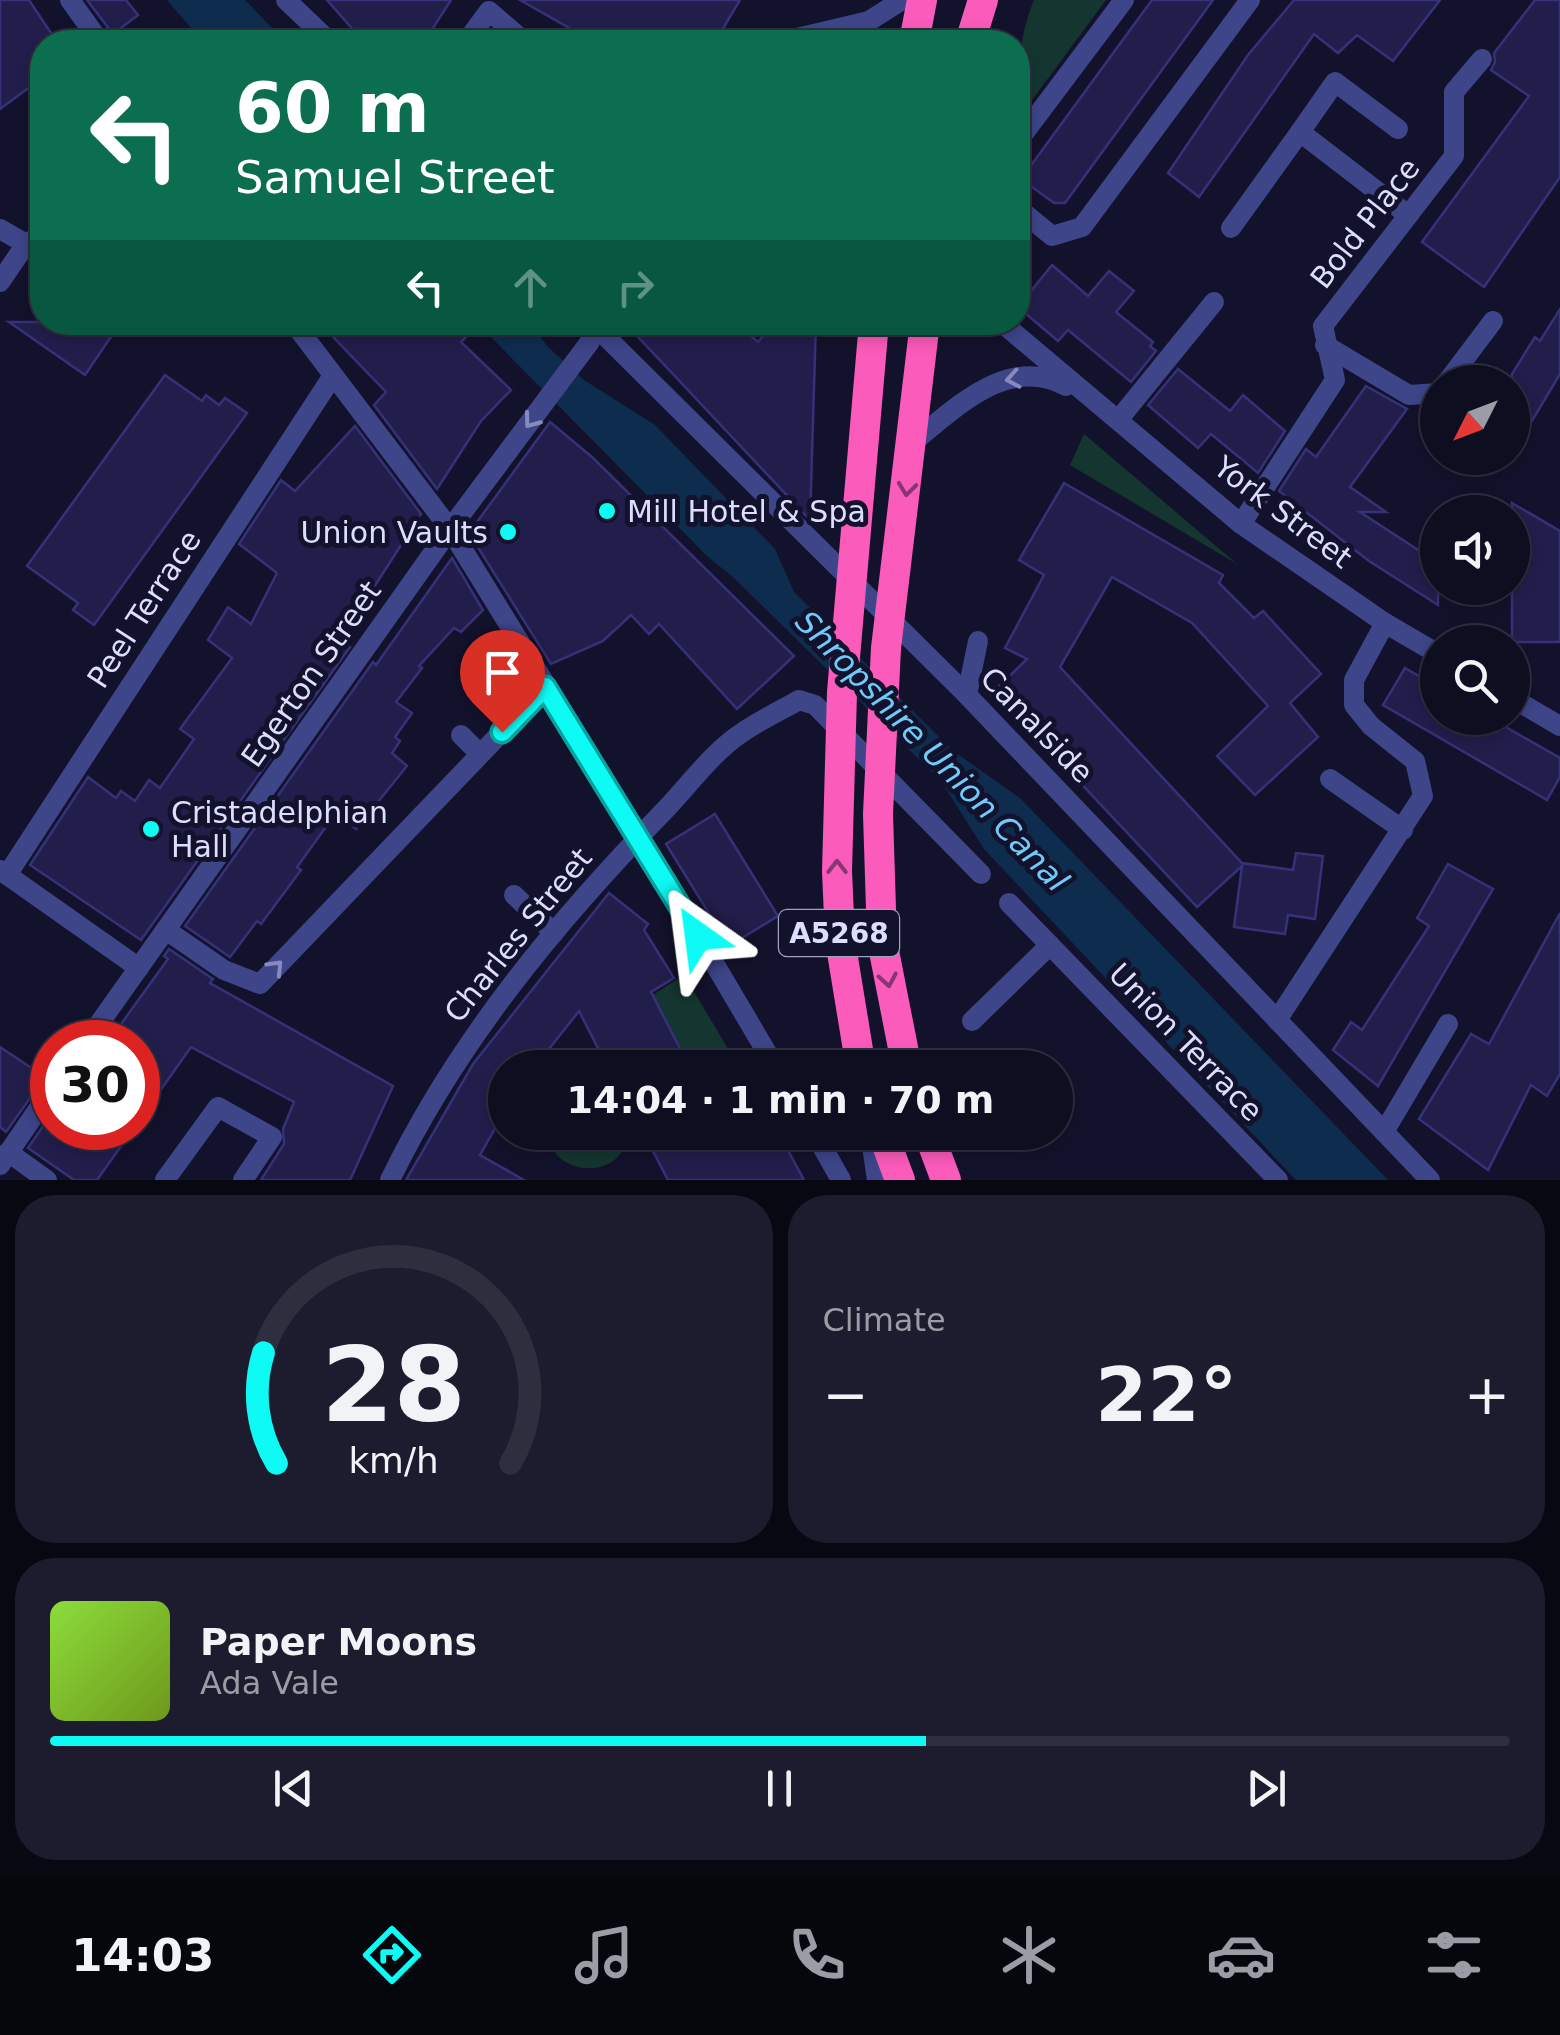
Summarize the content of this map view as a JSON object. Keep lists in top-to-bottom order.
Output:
{
  "streets": {
    "highway": ["A5268"],
    "street": [
      "Bold Place",
      "York Street",
      "Peel Terrace",
      "Egerton Street",
      "Canalside",
      "Charles Street",
      "Union Terrace"
    ]
  },
  "crossings": [
    ["Bold Place", "York Street"]
  ],
  "water": ["Shropshire Union Canal"],
  "places": ["Mill Hotel & Spa", "Union Vaults", "Cristadelphian Hall"],
  "north": "bottom left",
  "page": {
    "turn": ["60 m", "Samuel Street"],
    "limit": "30",
    "trip": "14:04 · 1 min · 70 m",
    "tile": "Climate",
    "heat": ["−", "22°", "+"],
    "song": ["Paper Moons", "Ada Vale"],
    "tabs": "14:03",
    "gauge": ["28", "km/h"]
  }
}
